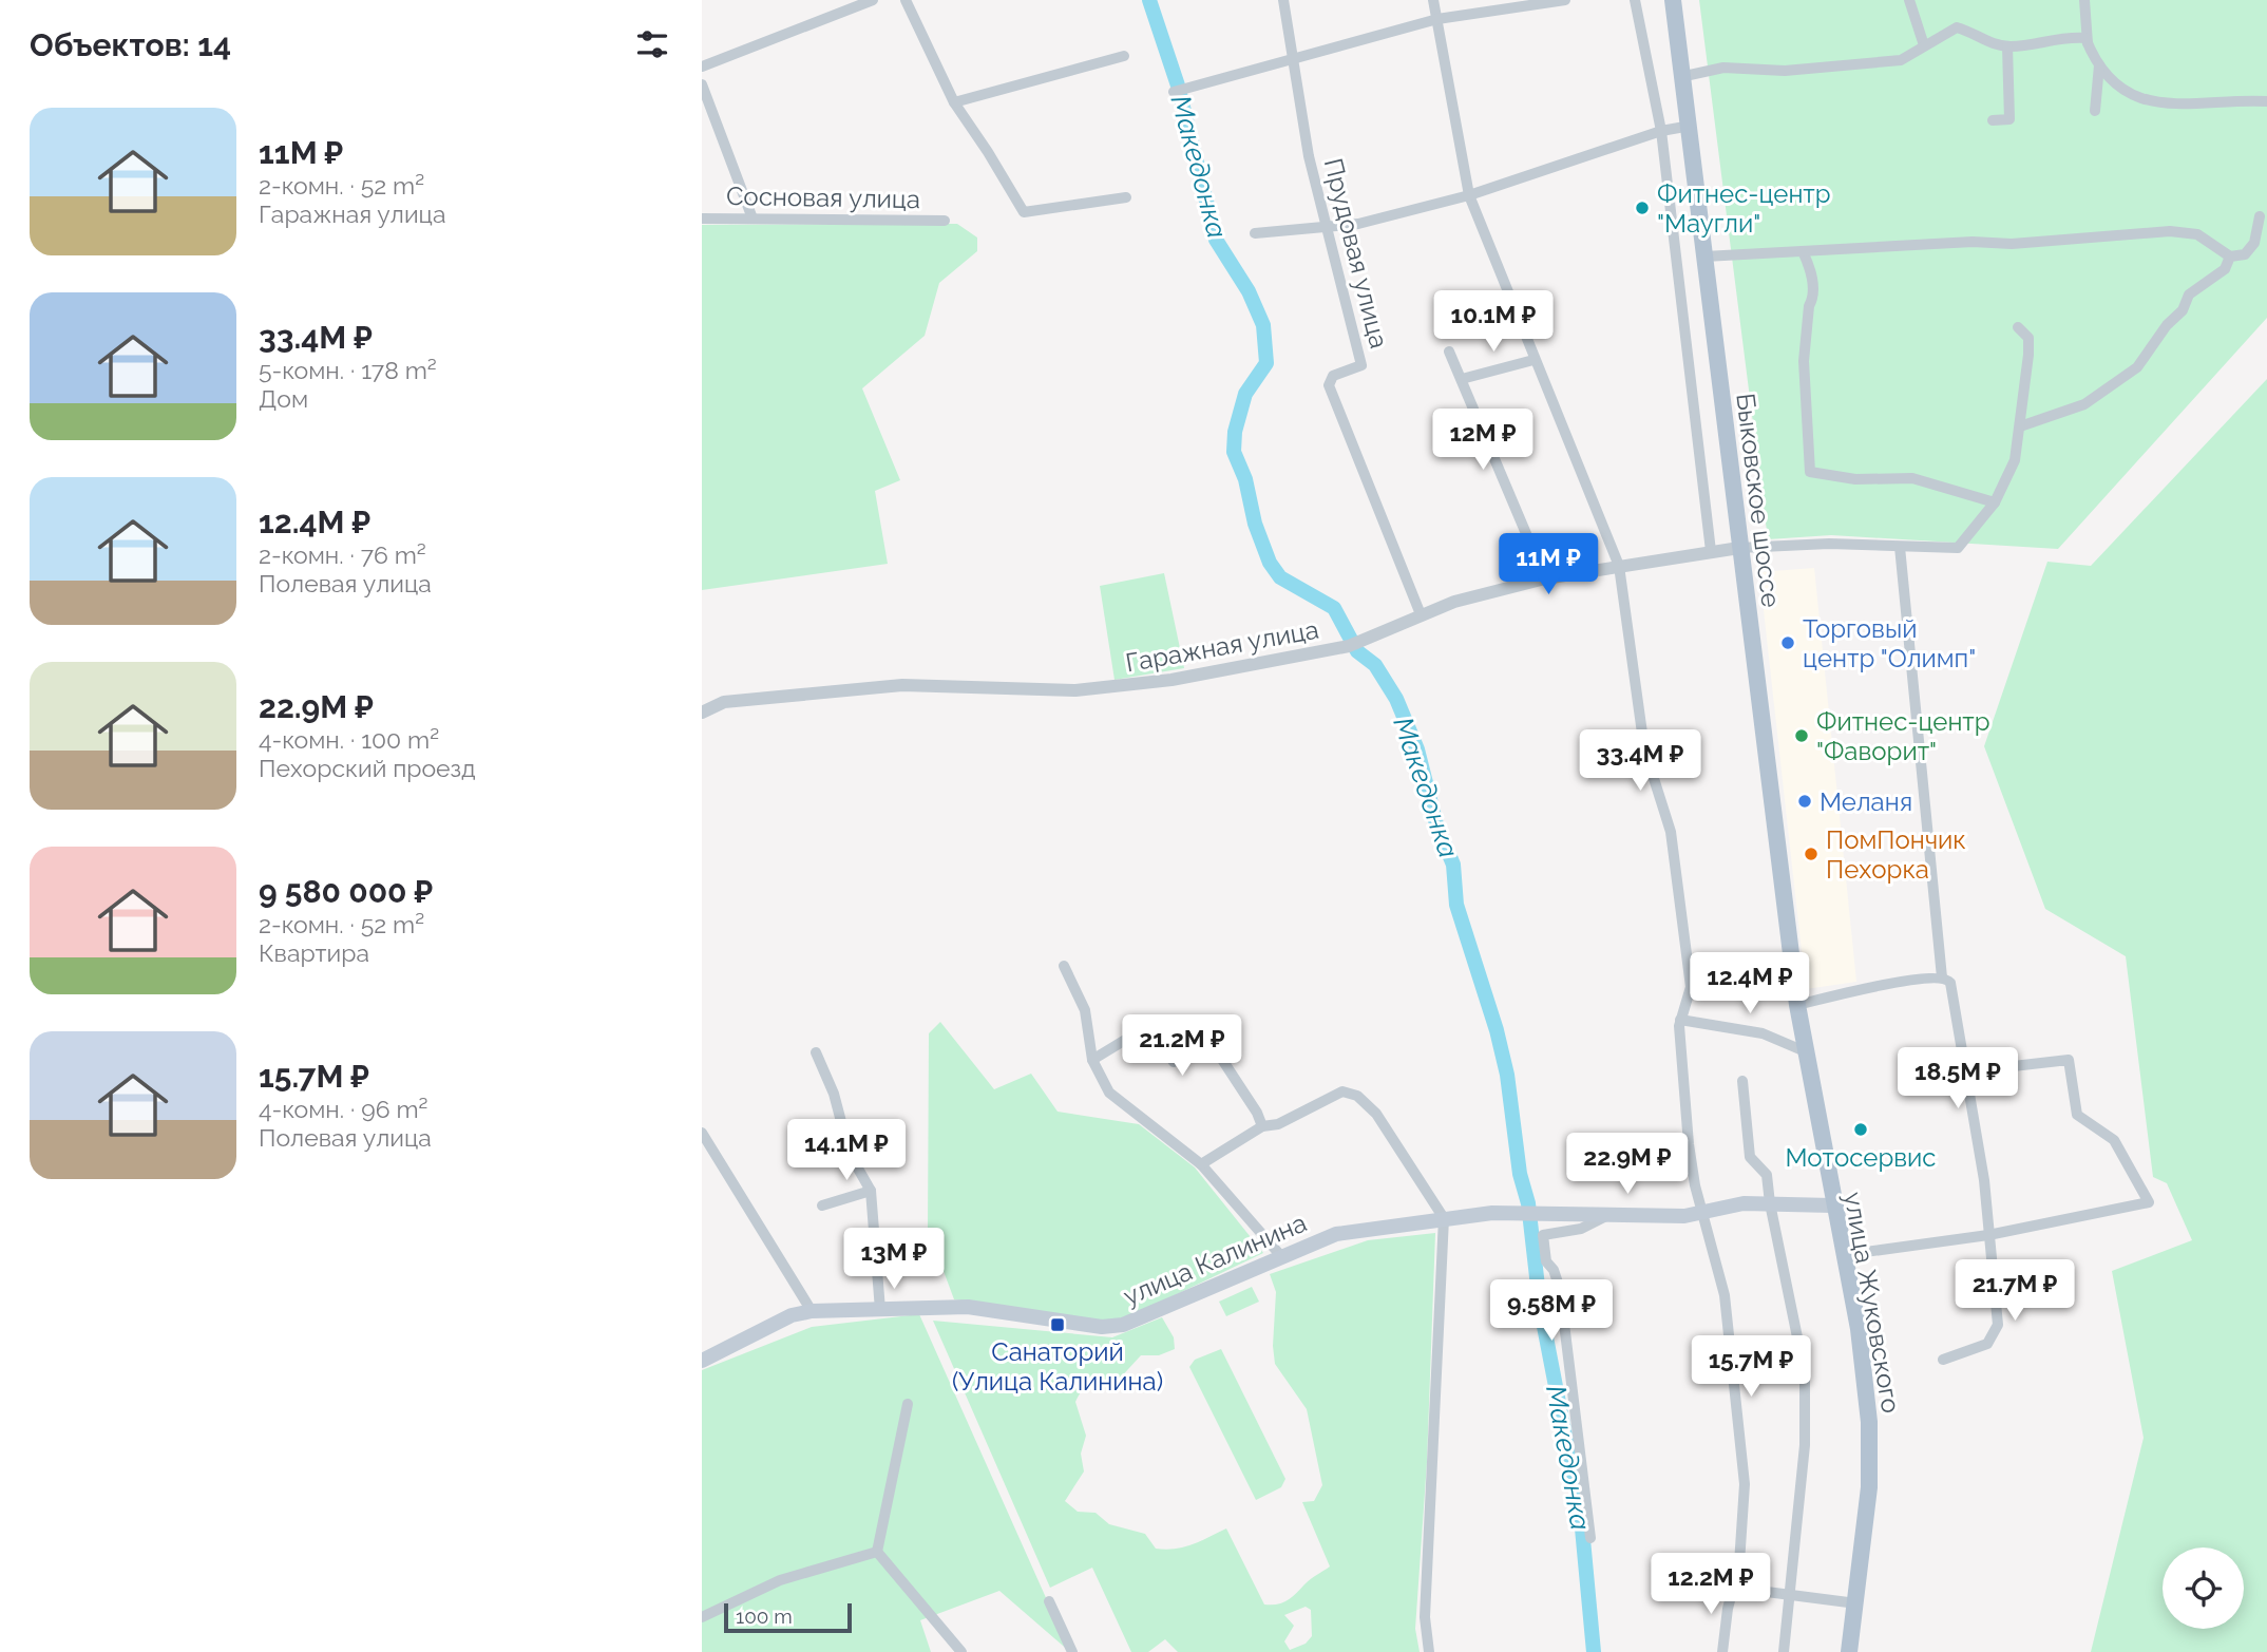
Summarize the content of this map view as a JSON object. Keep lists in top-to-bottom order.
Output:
{
  "streets": {
    "main road": ["Быковское шоссе", "улица Калинина", "улица Жуковского"],
    "street": ["Сосновая улица", "Прудовая улица", "Гаражная улица"]
  },
  "crossings": [
    ["Прудовая улица", "Гаражная улица"],
    ["Быковское шоссе", "Гаражная улица"],
    ["Быковское шоссе", "улица Жуковского"],
    ["улица Калинина", "улица Жуковского"]
  ],
  "water": ["Македонка"],
  "places": {
    "other": [
      "Фитнес-центр \"Маугли\"",
      "Торговый центр \"Олимп\"",
      "Фитнес-центр \"Фаворит\"",
      "Меланя",
      "ПомПончик Пехорка",
      "Мотосервис"
    ],
    "transit": ["Санаторий (Улица Калинина)"]
  },
  "scale_bar": "100 m",
  "page": {
    "heading": "Объектов: 14",
    "list": [
      {
        "name": "11M ₽",
        "note": "2-комн. · 52 m² · Гаражная улица"
      },
      {
        "name": "33.4M ₽",
        "note": "5-комн. · 178 m² · Дом"
      },
      {
        "name": "12.4M ₽",
        "note": "2-комн. · 76 m² · Полевая улица"
      },
      {
        "name": "22.9M ₽",
        "note": "4-комн. · 100 m² · Пехорский проезд"
      },
      {
        "name": "9 580 000 ₽",
        "note": "2-комн. · 52 m² · Квартира"
      },
      {
        "name": "15.7M ₽",
        "note": "4-комн. · 96 m² · Полевая улица"
      }
    ],
    "price": [
      "10.1M ₽",
      "12M ₽",
      "11M ₽",
      "33.4M ₽",
      "12.4M ₽",
      "21.2M ₽",
      "18.5M ₽",
      "14.1M ₽",
      "22.9M ₽",
      "13M ₽",
      "21.7M ₽",
      "9.58M ₽",
      "15.7M ₽",
      "12.2M ₽"
    ],
    "scale": "100 m"
  }
}
